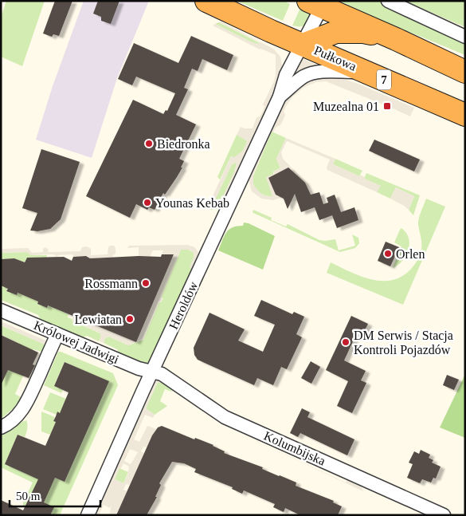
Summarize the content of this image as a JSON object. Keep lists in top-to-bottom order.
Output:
{
  "streets": {
    "highway": ["Pułkowa", "7"],
    "street": ["Heroldów", "Królowej Jadwigi", "Kolumbijska"]
  },
  "crossings": [
    ["Pułkowa", "Heroldów"],
    ["Heroldów", "Królowej Jadwigi"],
    ["Heroldów", "Kolumbijska"],
    ["Królowej Jadwigi", "Kolumbijska"]
  ],
  "places": {
    "transit": ["Muzealna 01"],
    "other": [
      "Biedronka",
      "Younas Kebab",
      "Orlen",
      "Rossmann",
      "Lewiatan",
      "DM Serwis / Stacja Kontroli Pojazdów"
    ]
  },
  "scale_bar": "50 m"
}
